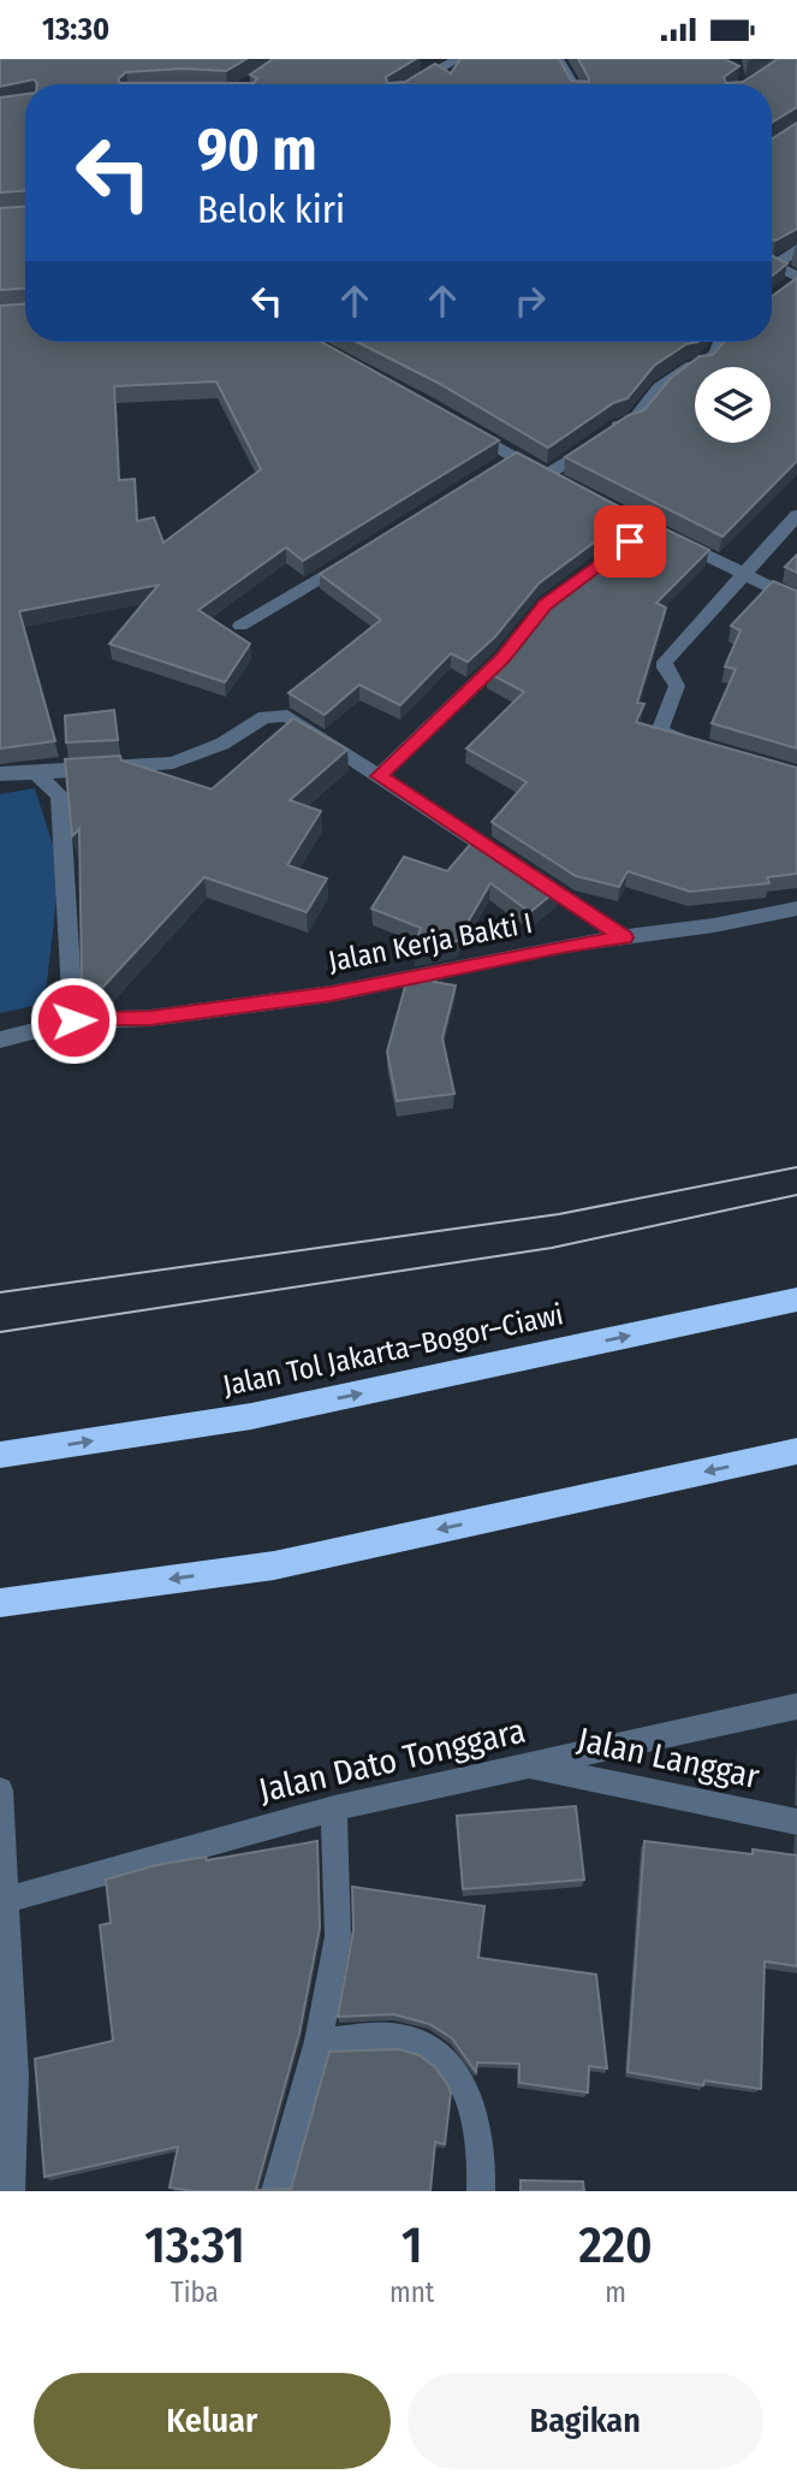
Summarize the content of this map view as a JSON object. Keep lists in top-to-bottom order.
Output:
{
  "streets": {
    "highway": ["Jalan Tol Jakarta–Bogor–Ciawi"],
    "street": ["Jalan Kerja Bakti I", "Jalan Langgar", "Jalan Dato Tonggara"]
  },
  "crossings": [
    ["Jalan Langgar", "Jalan Dato Tonggara"]
  ],
  "page": {
    "status": "13:30",
    "turn": ["90 m", "Belok kiri"],
    "eta": [
      "13:31",
      "Tiba",
      "1",
      "mnt",
      "220",
      "m"
    ],
    "buttons": ["Keluar", "Bagikan"]
  }
}
